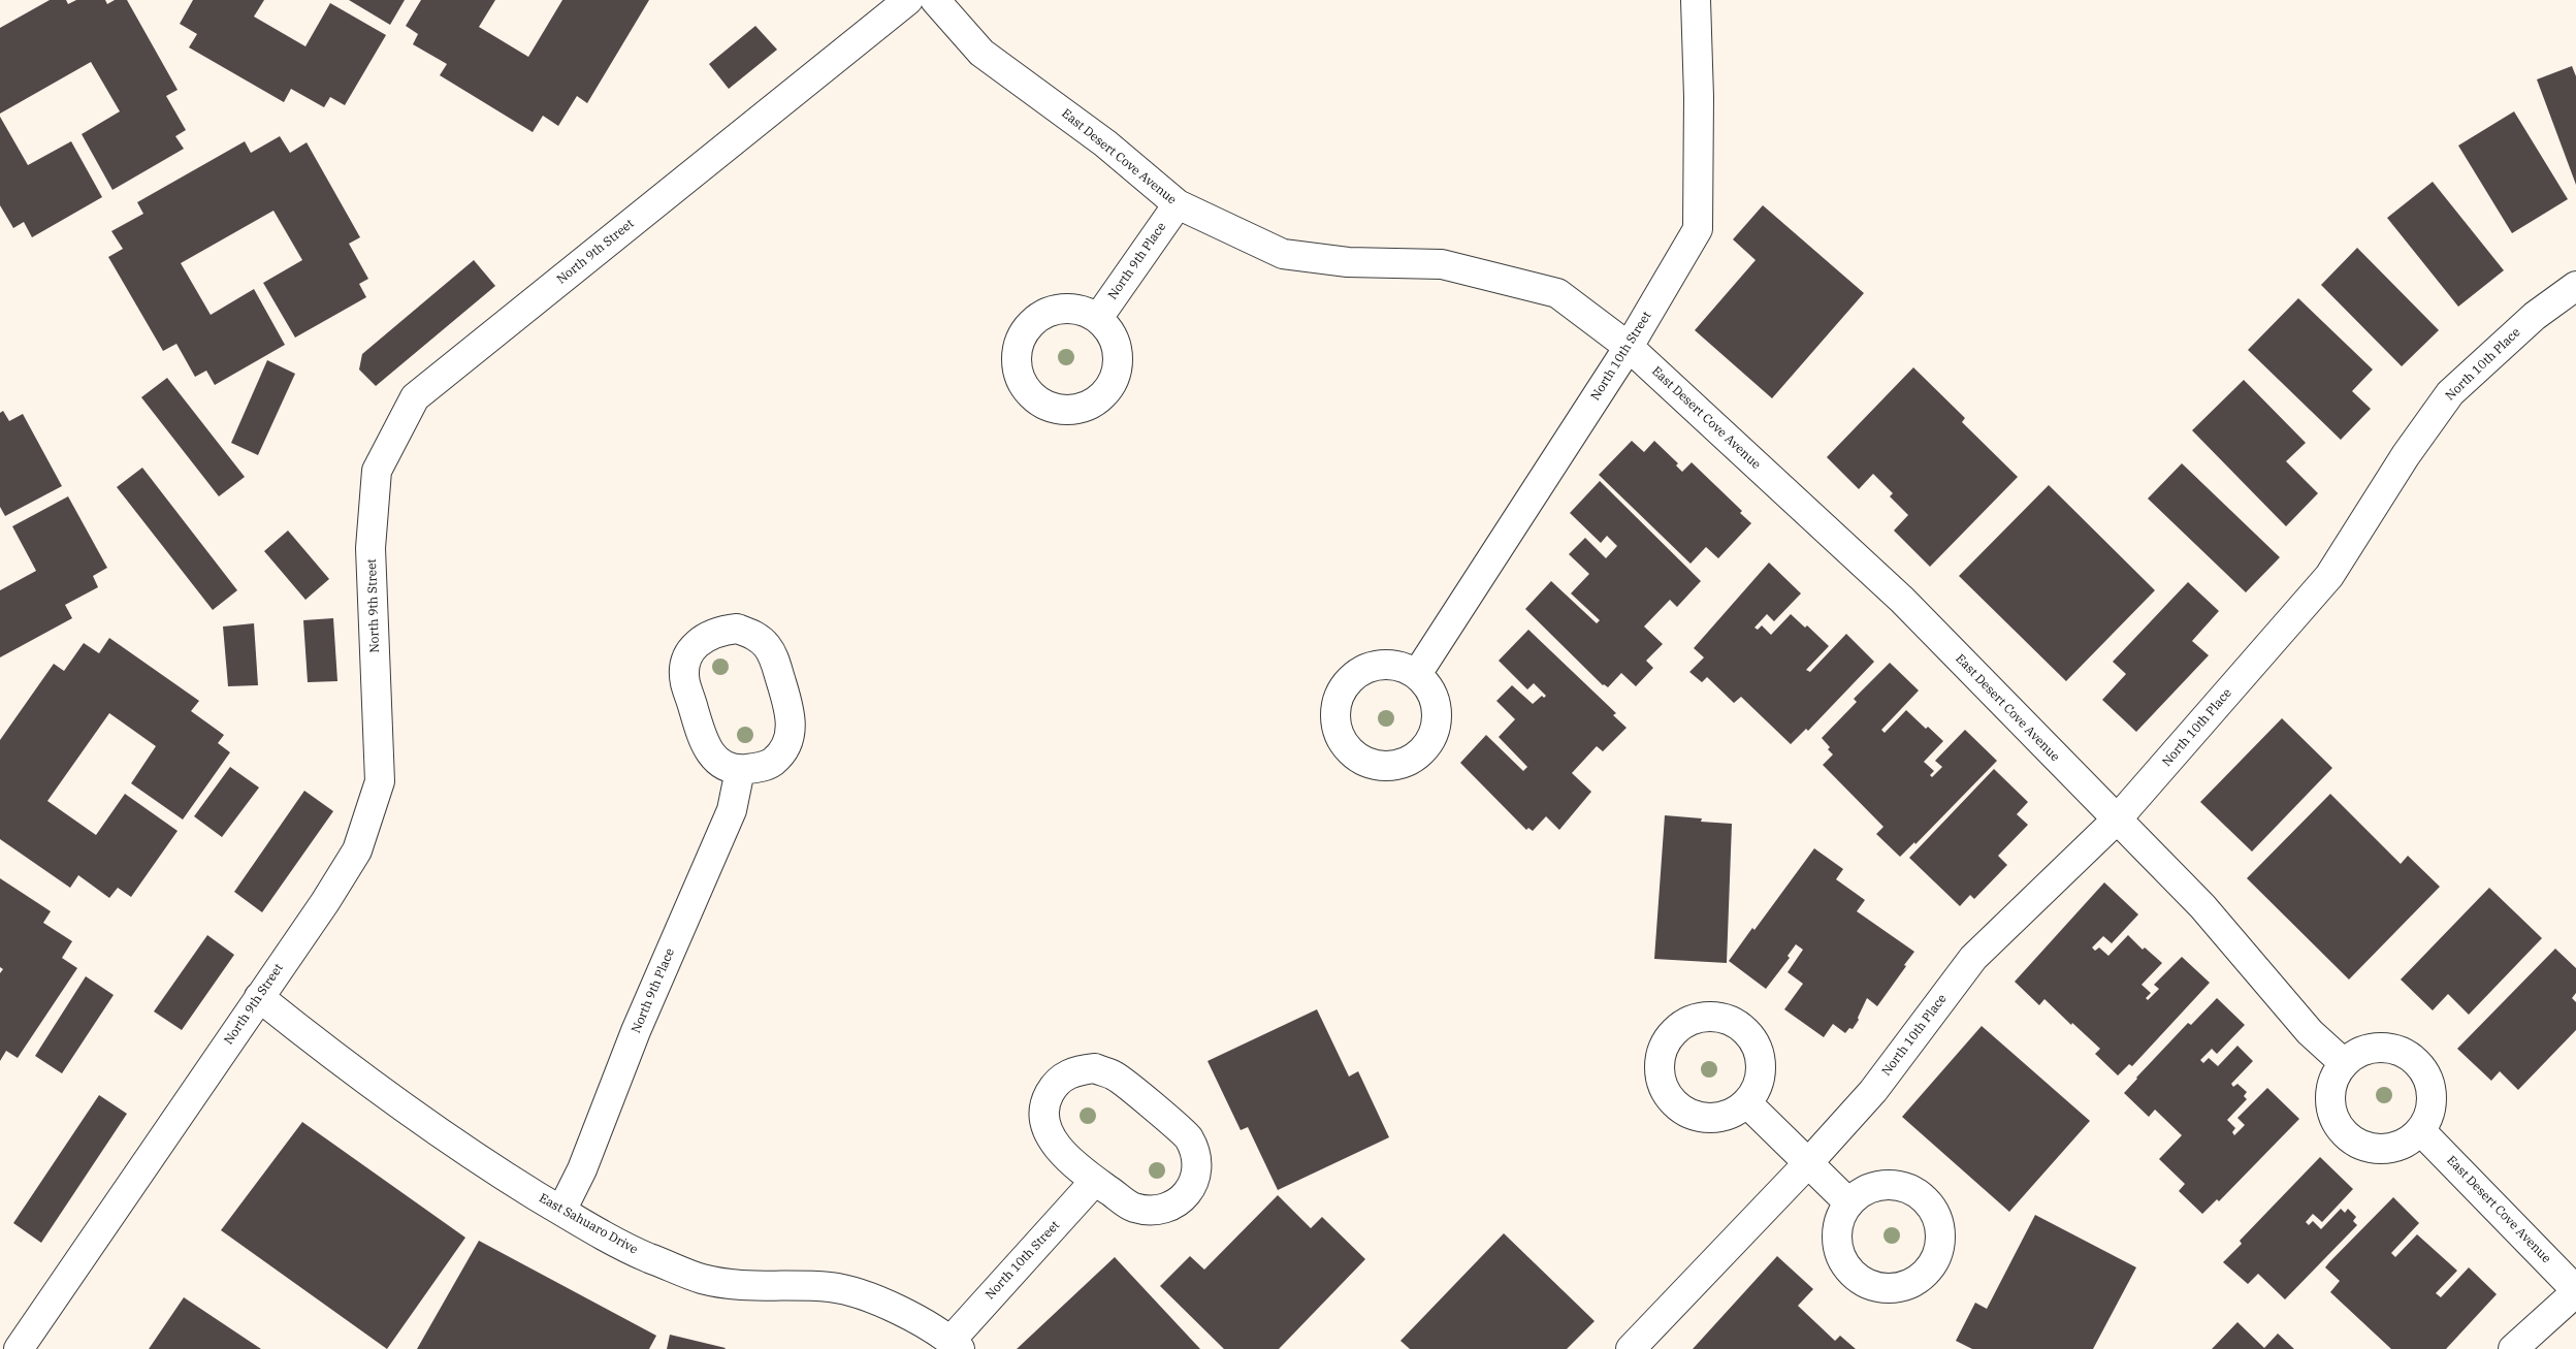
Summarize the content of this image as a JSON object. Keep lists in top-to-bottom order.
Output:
{
  "streets": {
    "street": [
      "East Desert Cove Avenue",
      "North 9th Street",
      "North 9th Place",
      "North 10th Street",
      "North 10th Place",
      "East Sahuaro Drive"
    ]
  },
  "crossings": [
    ["East Desert Cove Avenue", "North 9th Place"],
    ["East Desert Cove Avenue", "North 10th Street"],
    ["East Desert Cove Avenue", "North 10th Place"],
    ["North 9th Street", "East Sahuaro Drive"],
    ["North 9th Place", "East Sahuaro Drive"],
    ["North 10th Street", "East Sahuaro Drive"]
  ]
}
